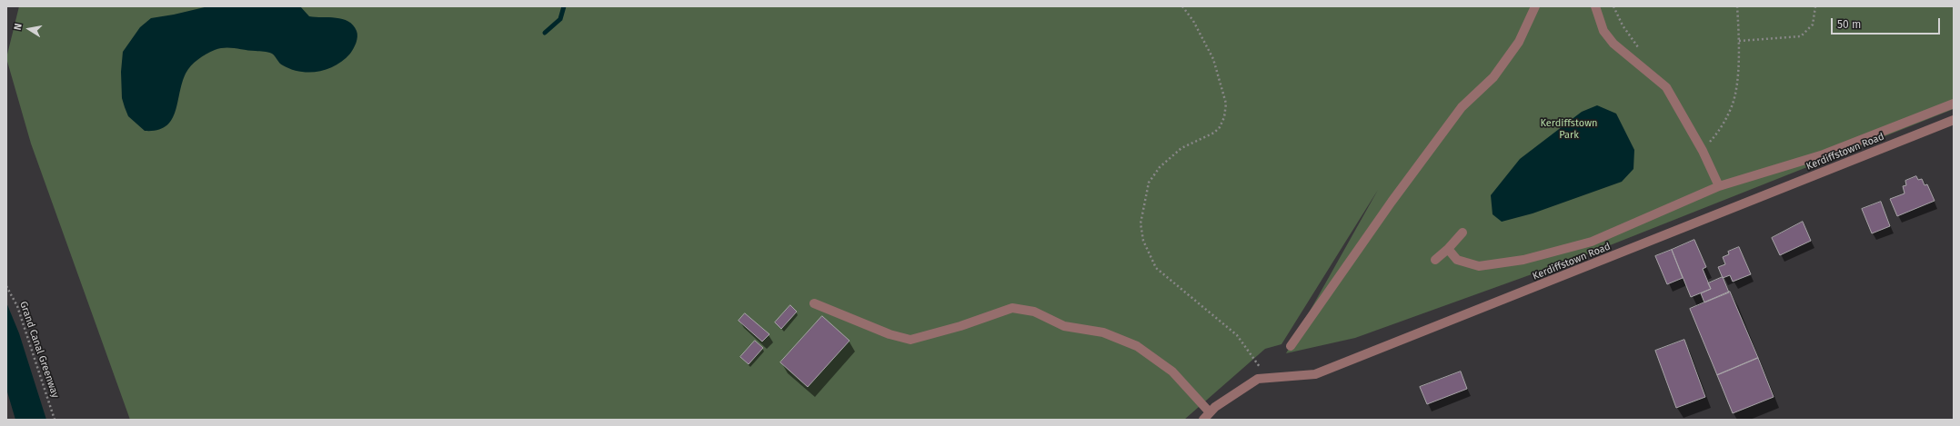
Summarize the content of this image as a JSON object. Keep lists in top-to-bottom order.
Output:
{
  "streets": {
    "street": ["Kerdiffstown Road"],
    "path": ["Grand Canal Greenway"]
  },
  "parks": ["Kerdiffstown Park"],
  "scale_bar": "50 m",
  "north": "left"
}
